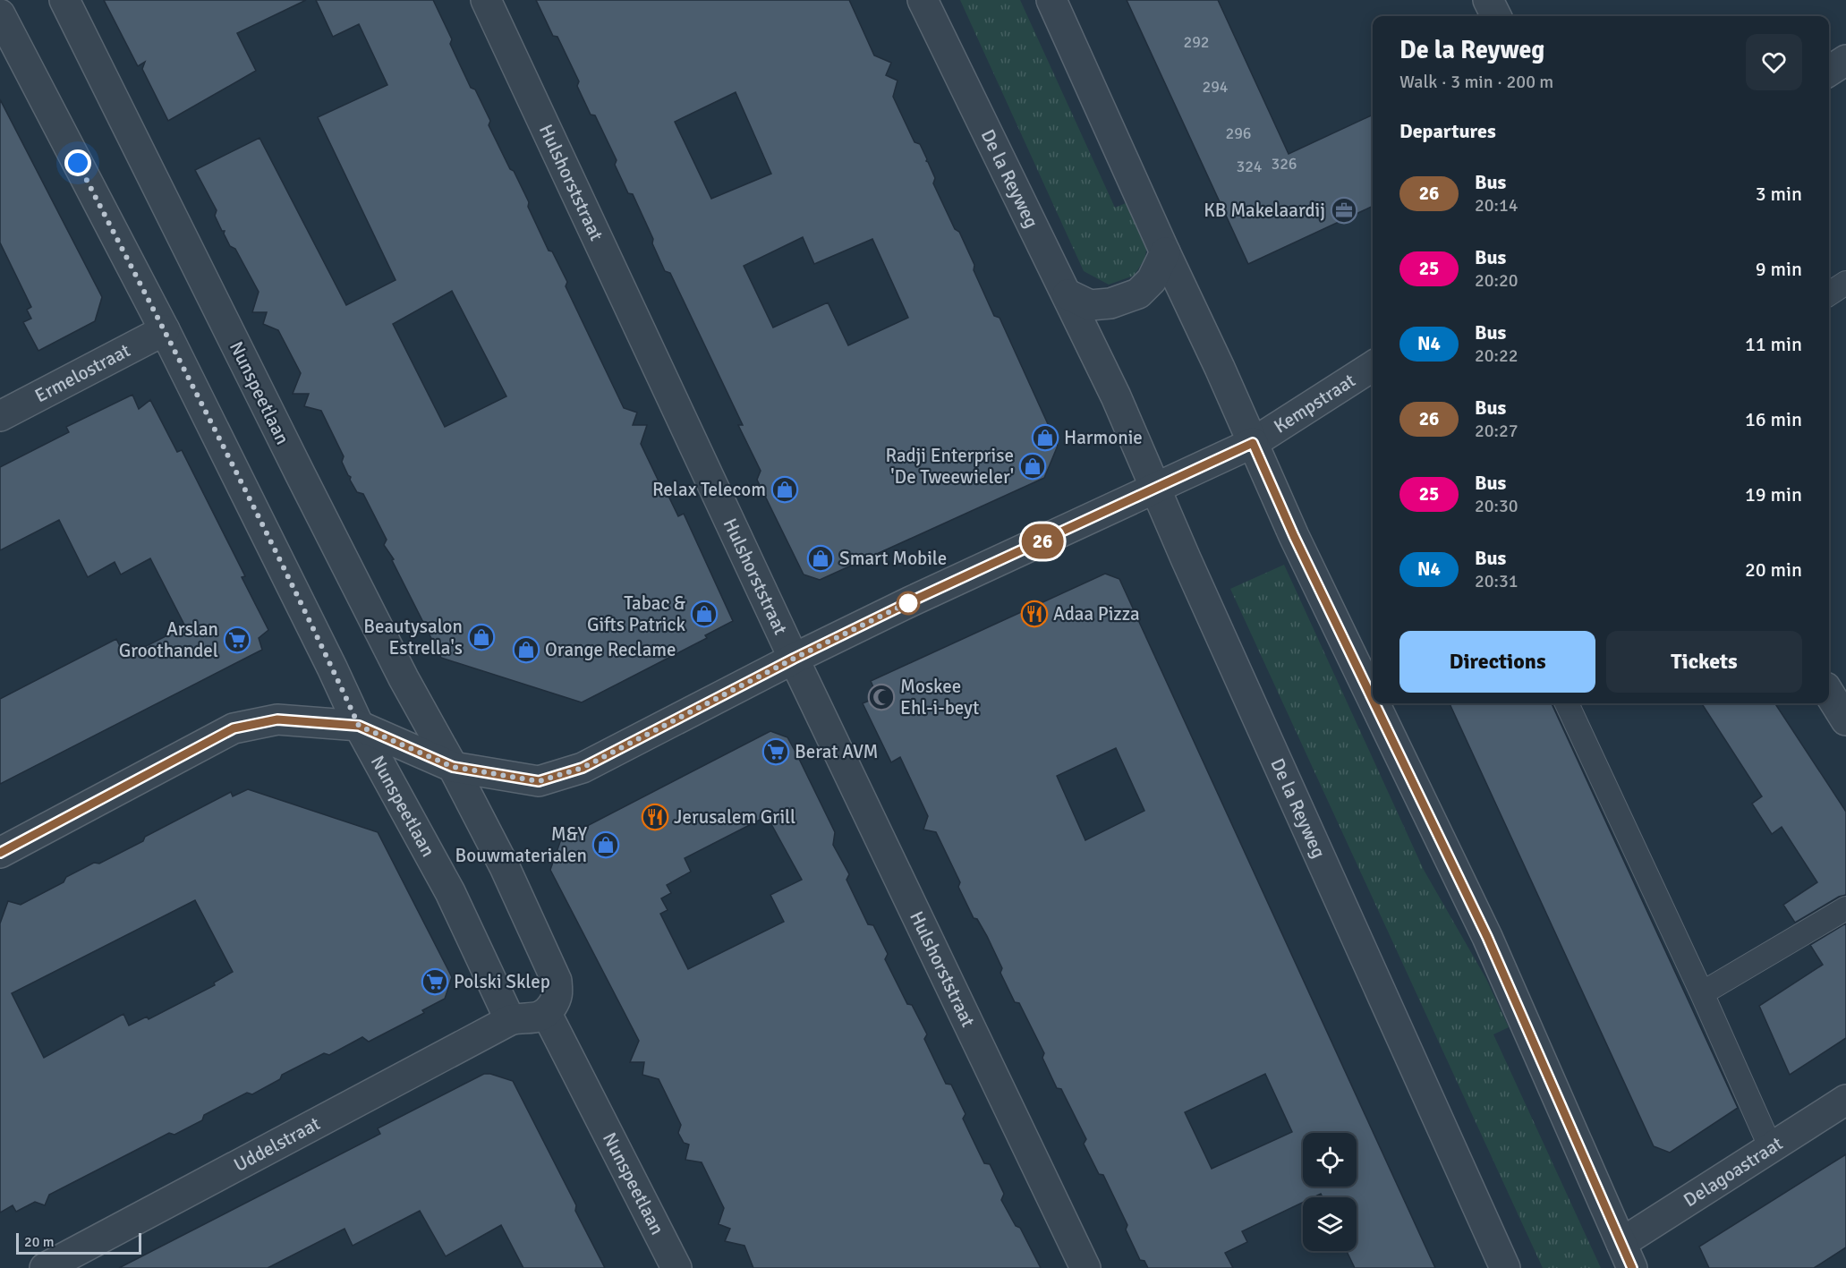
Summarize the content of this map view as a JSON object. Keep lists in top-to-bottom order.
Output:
{
  "streets": {
    "street": [
      "De la Reyweg",
      "Hulshorststraat",
      "Ermelostraat",
      "Nunspeetlaan",
      "Kempstraat",
      "Uddelstraat",
      "Delagoastraat"
    ]
  },
  "crossings": [
    ["De la Reyweg", "Kempstraat"],
    ["Hulshorststraat", "Kempstraat"],
    ["Ermelostraat", "Nunspeetlaan"],
    ["Nunspeetlaan", "Kempstraat"],
    ["Nunspeetlaan", "Uddelstraat"]
  ],
  "places": {
    "office": ["KB Makelaardij"],
    "shop": [
      "Harmonie",
      "Radji Enterprise 'De Tweewieler'",
      "Relax Telecom",
      "Smart Mobile",
      "Tabac & Gifts Patrick",
      "Beautysalon Estrella's",
      "Orange Reclame",
      "M&Y Bouwmaterialen"
    ],
    "restaurant": ["Adaa Pizza", "Jerusalem Grill"],
    "supermarket": ["Arslan Groothandel", "Berat AVM", "Polski Sklep"],
    "mosque": ["Moskee Ehl-i-beyt"]
  },
  "lines": ["bus line 26"],
  "house_numbers": [
    "292",
    "294",
    "296",
    "326",
    "324"
  ],
  "scale_bar": "20 m",
  "page": {
    "on_map": "26",
    "heading": [
      ["De la Reyweg", "Walk · 3 min · 200 m"],
      "Departures"
    ],
    "list": [
      {
        "mark": "26",
        "name": "Bus",
        "note": "20:14",
        "value": "3 min"
      },
      {
        "mark": "25",
        "name": "Bus",
        "note": "20:20",
        "value": "9 min"
      },
      {
        "mark": "N4",
        "name": "Bus",
        "note": "20:22",
        "value": "11 min"
      },
      {
        "mark": "26",
        "name": "Bus",
        "note": "20:27",
        "value": "16 min"
      },
      {
        "mark": "25",
        "name": "Bus",
        "note": "20:30",
        "value": "19 min"
      },
      {
        "mark": "N4",
        "name": "Bus",
        "note": "20:31",
        "value": "20 min"
      }
    ],
    "buttons": ["Directions", "Tickets"],
    "scale": "20 m"
  }
}
